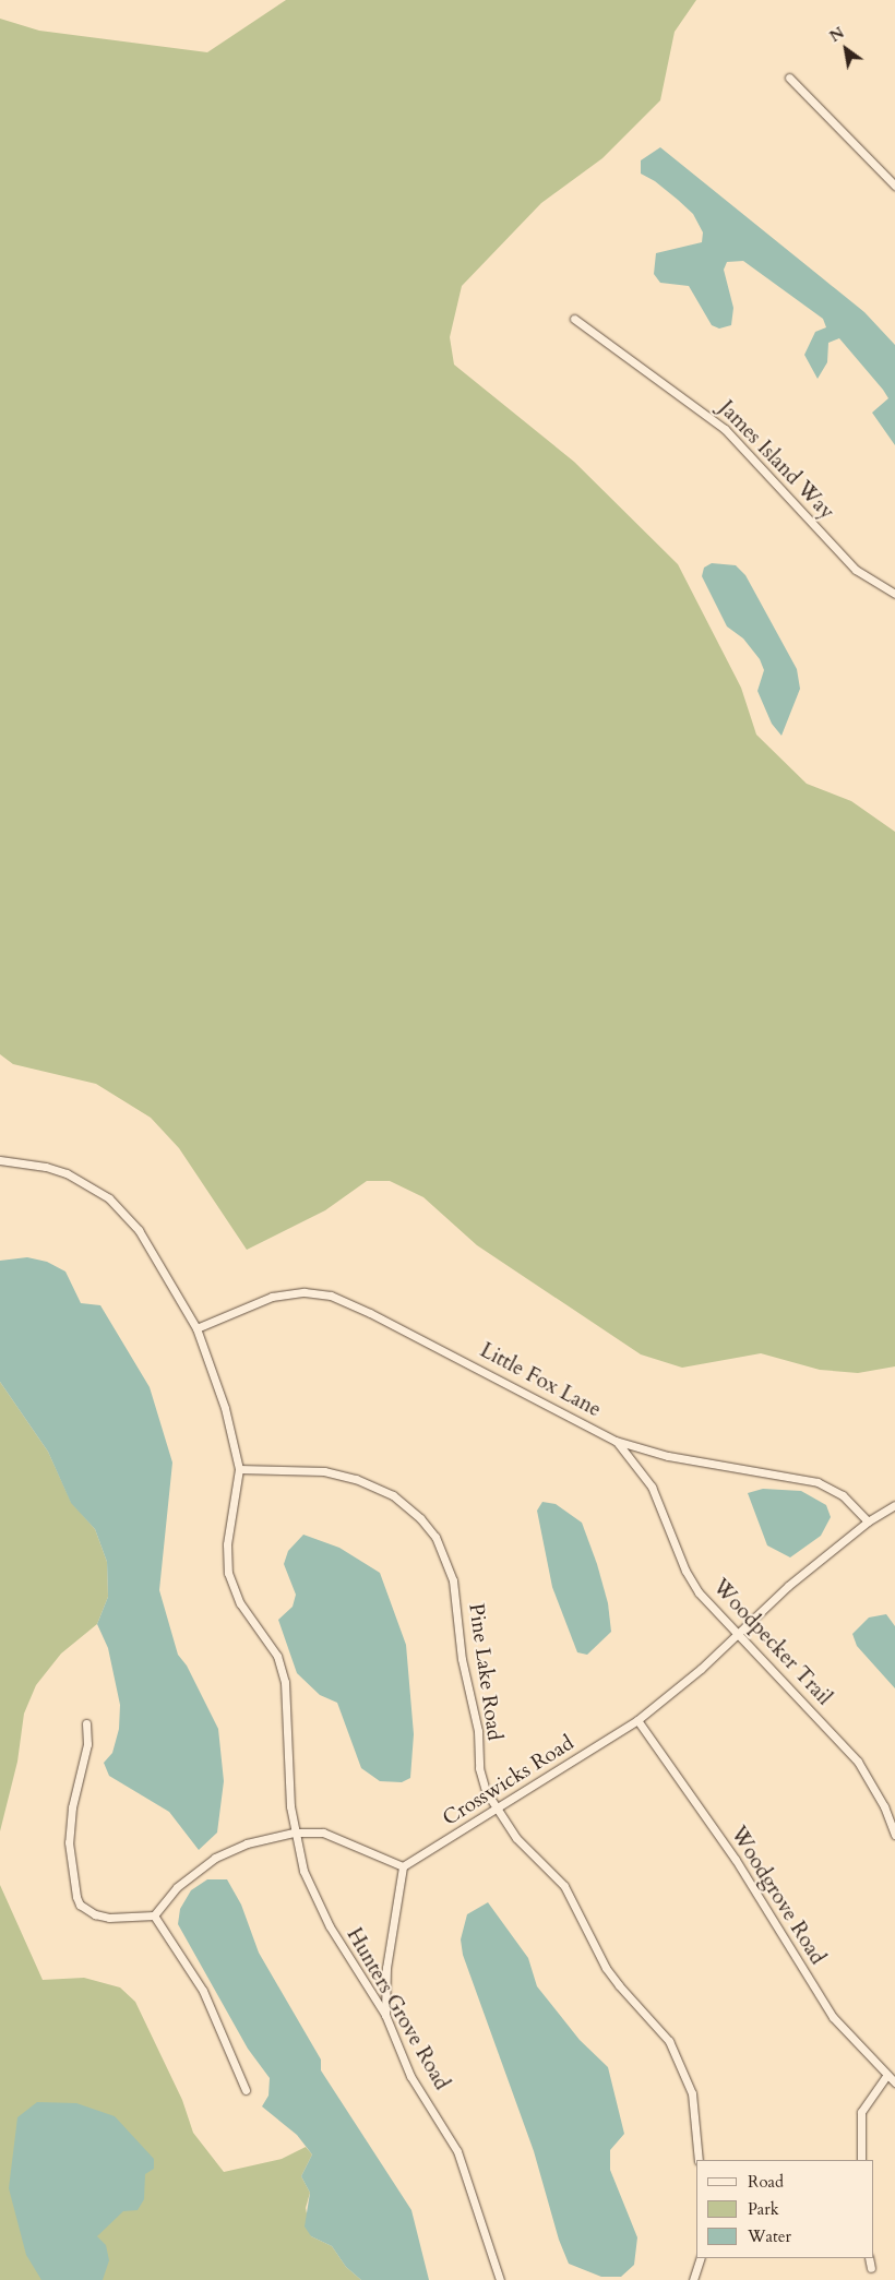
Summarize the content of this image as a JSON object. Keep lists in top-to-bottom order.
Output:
{
  "streets": {
    "street": [
      "James Island Way",
      "Little Fox Lane",
      "Woodpecker Trail",
      "Pine Lake Road",
      "Crosswicks Road",
      "Woodgrove Road",
      "Hunters Grove Road"
    ]
  },
  "crossings": [
    ["Little Fox Lane", "Woodpecker Trail"],
    ["Little Fox Lane", "Crosswicks Road"],
    ["Little Fox Lane", "Hunters Grove Road"],
    ["Woodpecker Trail", "Crosswicks Road"],
    ["Pine Lake Road", "Crosswicks Road"],
    ["Pine Lake Road", "Hunters Grove Road"],
    ["Crosswicks Road", "Woodgrove Road"]
  ],
  "legend": ["Road", "Park", "Water"],
  "north": "top left"
}
